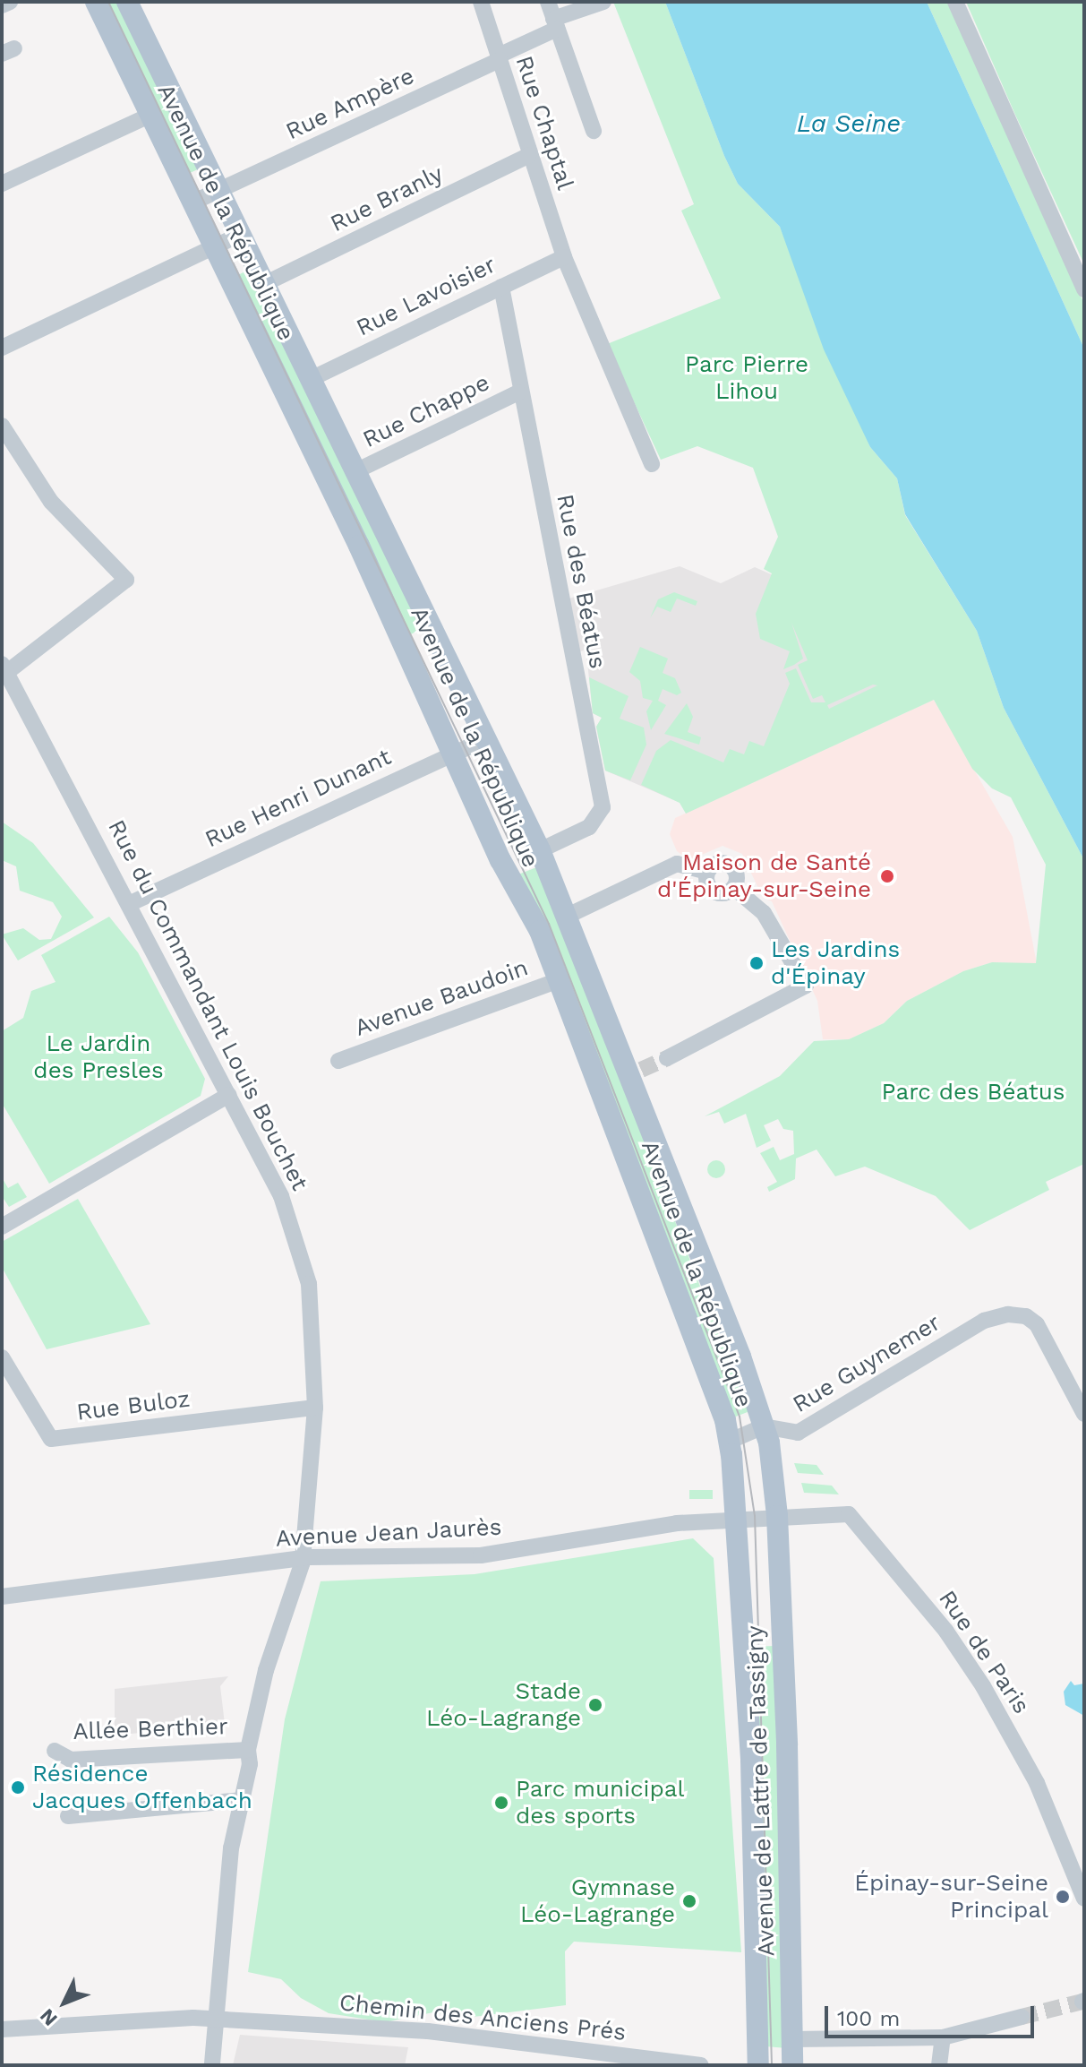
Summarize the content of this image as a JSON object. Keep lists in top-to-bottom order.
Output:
{
  "streets": {
    "main road": ["Avenue de la République", "Avenue de Lattre de Tassigny"],
    "street": [
      "Rue Ampère",
      "Rue Chaptal",
      "Rue Branly",
      "Rue Lavoisier",
      "Rue Chappe",
      "Rue des Béatus",
      "Rue Henri Dunant",
      "Avenue Baudoin",
      "Rue du Commandant Louis Bouchet",
      "Rue Guynemer",
      "Rue Buloz",
      "Avenue Jean Jaurès",
      "Rue de Paris",
      "Allée Berthier",
      "Chemin des Anciens Prés"
    ]
  },
  "crossings": [
    ["Rue Ampère", "Rue Chaptal"],
    ["Rue Ampère", "Avenue de la République"],
    ["Rue Chaptal", "Rue Branly"],
    ["Rue Chaptal", "Rue Lavoisier"],
    ["Rue Branly", "Avenue de la République"],
    ["Avenue de la République", "Rue Lavoisier"],
    ["Avenue de la République", "Rue Chappe"],
    ["Avenue de la République", "Rue des Béatus"],
    ["Avenue de la République", "Rue Henri Dunant"],
    ["Avenue de la République", "Avenue Baudoin"],
    ["Avenue de la République", "Rue Guynemer"],
    ["Avenue de la République", "Avenue Jean Jaurès"],
    ["Avenue de la République", "Rue de Paris"],
    ["Avenue de la République", "Avenue de Lattre de Tassigny"],
    ["Rue Lavoisier", "Rue des Béatus"],
    ["Rue Chappe", "Rue des Béatus"],
    ["Rue Henri Dunant", "Rue du Commandant Louis Bouchet"],
    ["Rue du Commandant Louis Bouchet", "Rue Buloz"],
    ["Rue du Commandant Louis Bouchet", "Avenue Jean Jaurès"],
    ["Rue du Commandant Louis Bouchet", "Allée Berthier"],
    ["Rue du Commandant Louis Bouchet", "Chemin des Anciens Prés"],
    ["Avenue Jean Jaurès", "Rue de Paris"],
    ["Avenue Jean Jaurès", "Avenue de Lattre de Tassigny"],
    ["Rue de Paris", "Avenue de Lattre de Tassigny"]
  ],
  "water": ["La Seine"],
  "parks": ["Parc Pierre Lihou", "Le Jardin des Presles", "Parc des Béatus"],
  "places": [
    "Maison de Santé d'Épinay-sur-Seine",
    "Les Jardins d'Épinay",
    "Stade Léo-Lagrange",
    "Résidence Jacques Offenbach",
    "Parc municipal des sports",
    "Épinay-sur-Seine Principal",
    "Gymnase Léo-Lagrange"
  ],
  "scale_bar": "100 m",
  "north": "bottom left"
}
